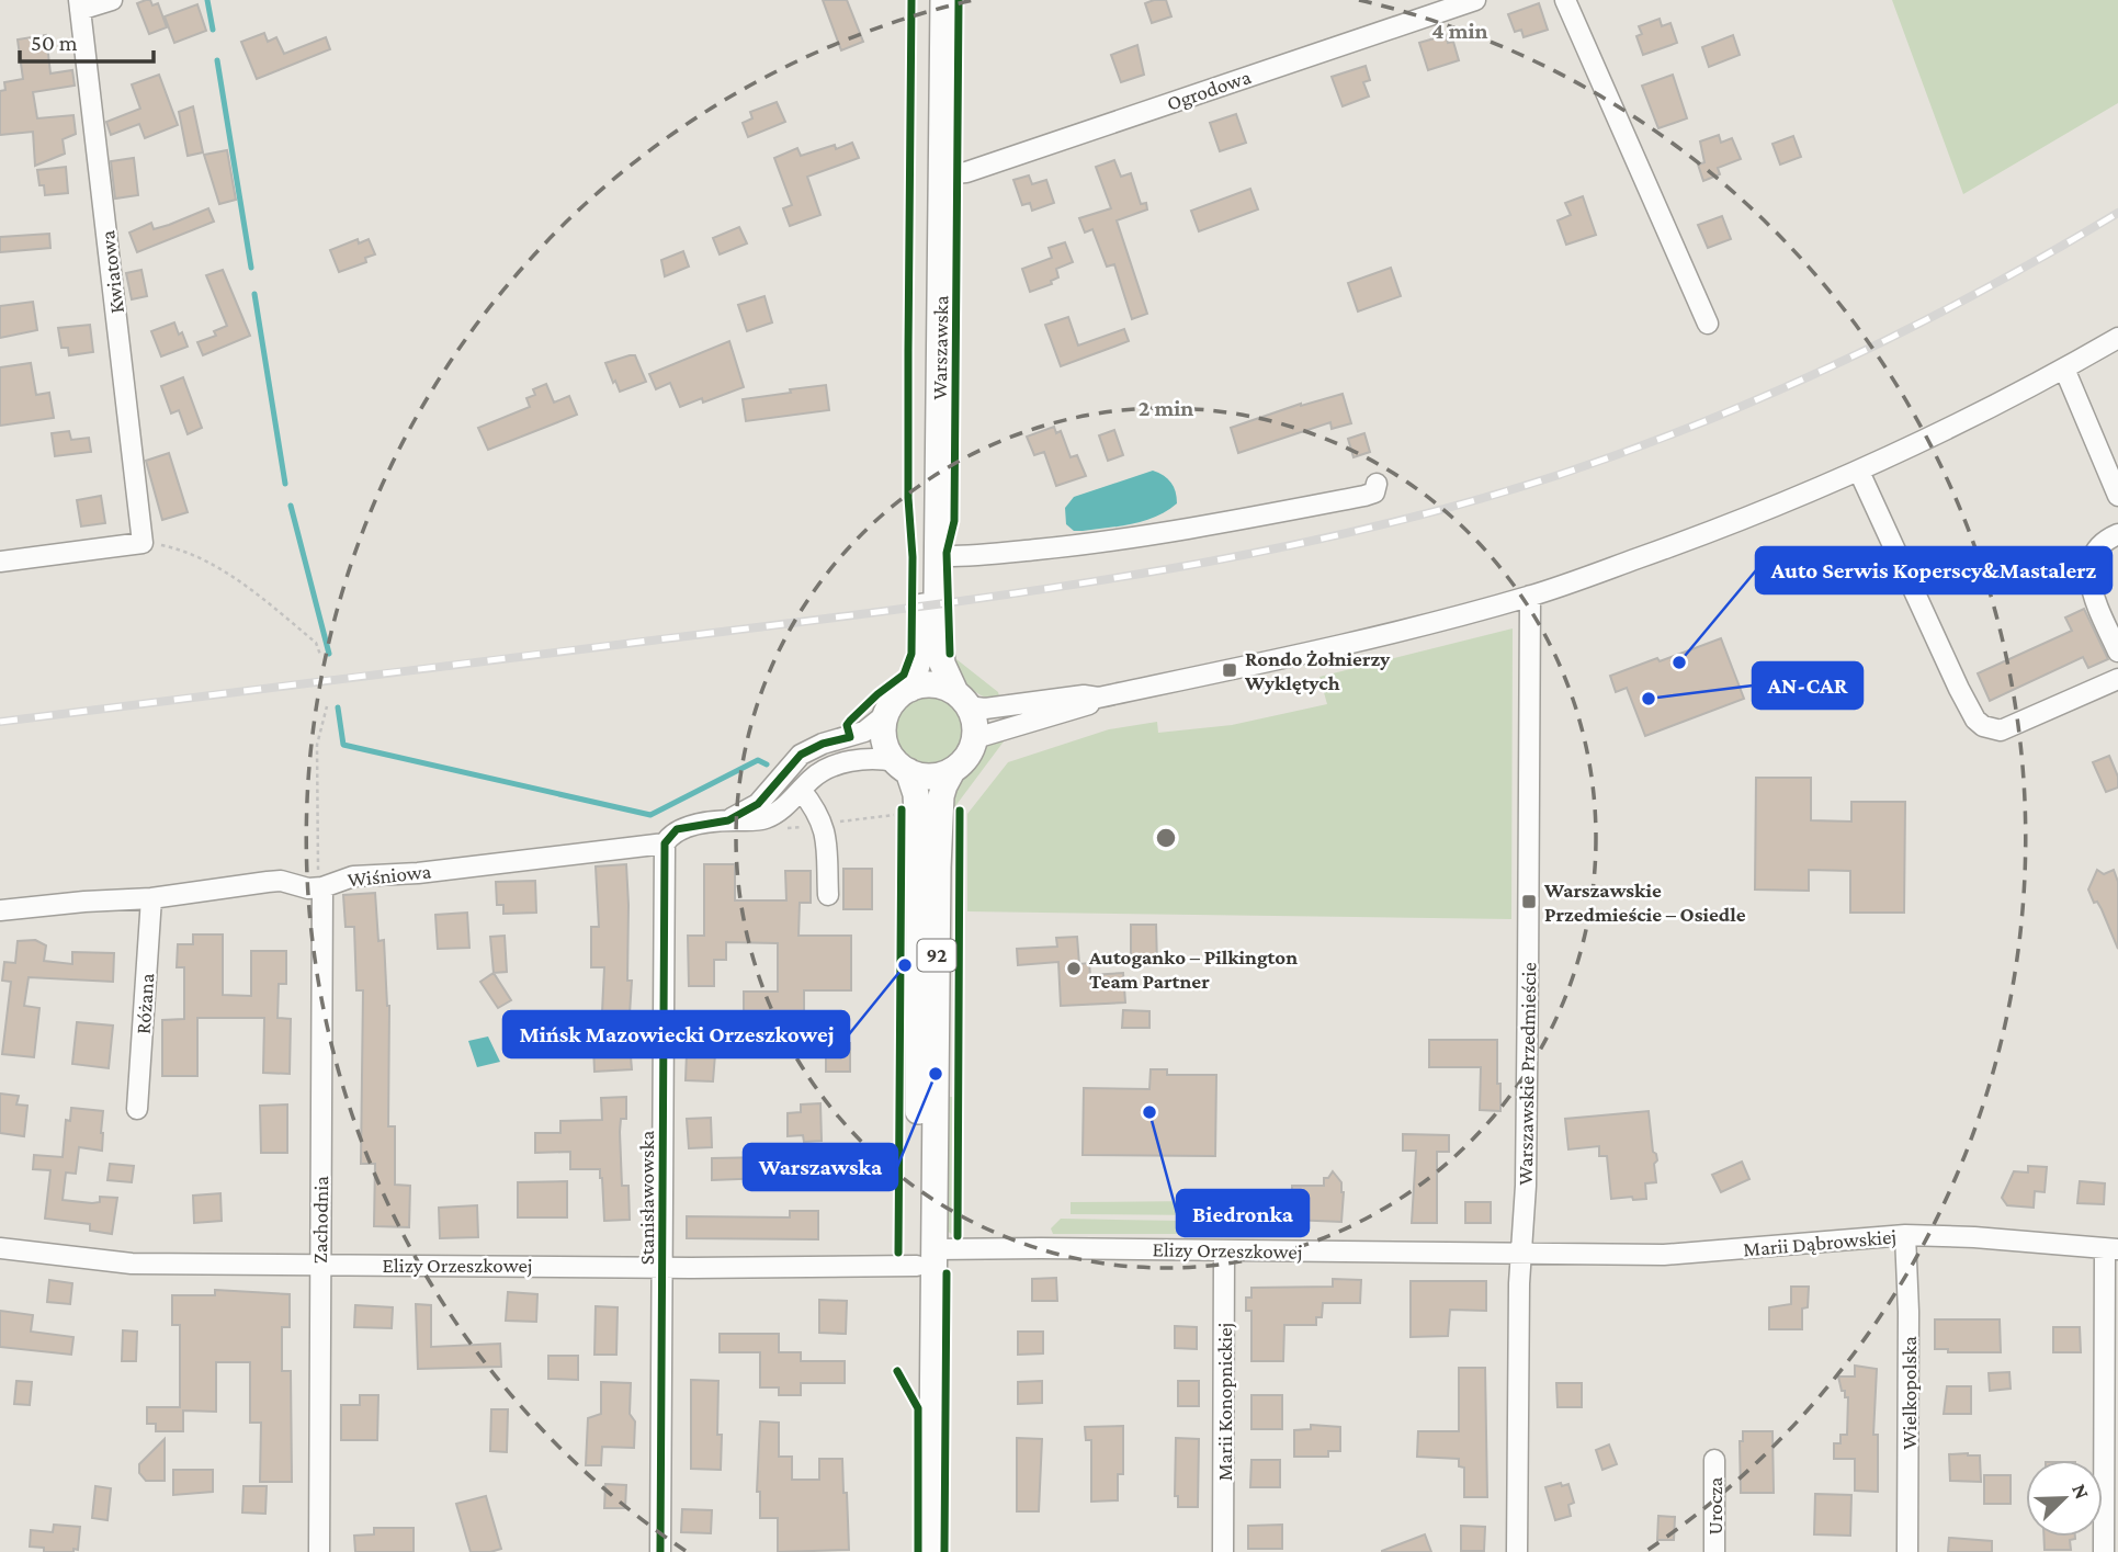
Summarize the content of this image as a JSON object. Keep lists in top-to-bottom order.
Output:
{
  "streets": {
    "main road": ["Warszawska", "92"],
    "street": [
      "Ogrodowa",
      "Kwiatowa",
      "Wiśniowa",
      "Różana",
      "Warszawskie Przedmieście",
      "Stanisławowska",
      "Zachodnia",
      "Marii Dąbrowskiej",
      "Elizy Orzeszkowej",
      "Wielkopolska",
      "Marii Konopnickiej",
      "Urocza"
    ]
  },
  "crossings": [
    ["Ogrodowa", "Warszawska"],
    ["Warszawska", "Wiśniowa"],
    ["Warszawska", "92"],
    ["Wiśniowa", "92"],
    ["Wiśniowa", "Różana"],
    ["Wiśniowa", "Stanisławowska"],
    ["Wiśniowa", "Zachodnia"],
    ["92", "Elizy Orzeszkowej"],
    ["Warszawskie Przedmieście", "Marii Dąbrowskiej"],
    ["Warszawskie Przedmieście", "Elizy Orzeszkowej"],
    ["Stanisławowska", "Elizy Orzeszkowej"],
    ["Zachodnia", "Elizy Orzeszkowej"],
    ["Marii Dąbrowskiej", "Elizy Orzeszkowej"],
    ["Marii Dąbrowskiej", "Wielkopolska"],
    ["Elizy Orzeszkowej", "Marii Konopnickiej"]
  ],
  "places": {
    "other": [
      "Auto Serwis Koperscy&Mastalerz",
      "AN-CAR",
      "Mińsk Mazowiecki Orzeszkowej",
      "Autoganko – Pilkington Team Partner",
      "Warszawska",
      "Biedronka"
    ],
    "transit": ["Rondo Żołnierzy Wyklętych", "Warszawskie Przedmieście – Osiedle"]
  },
  "scale_bar": "50 m",
  "north": "top right",
  "rings": ["4 min", "2 min"]
}
